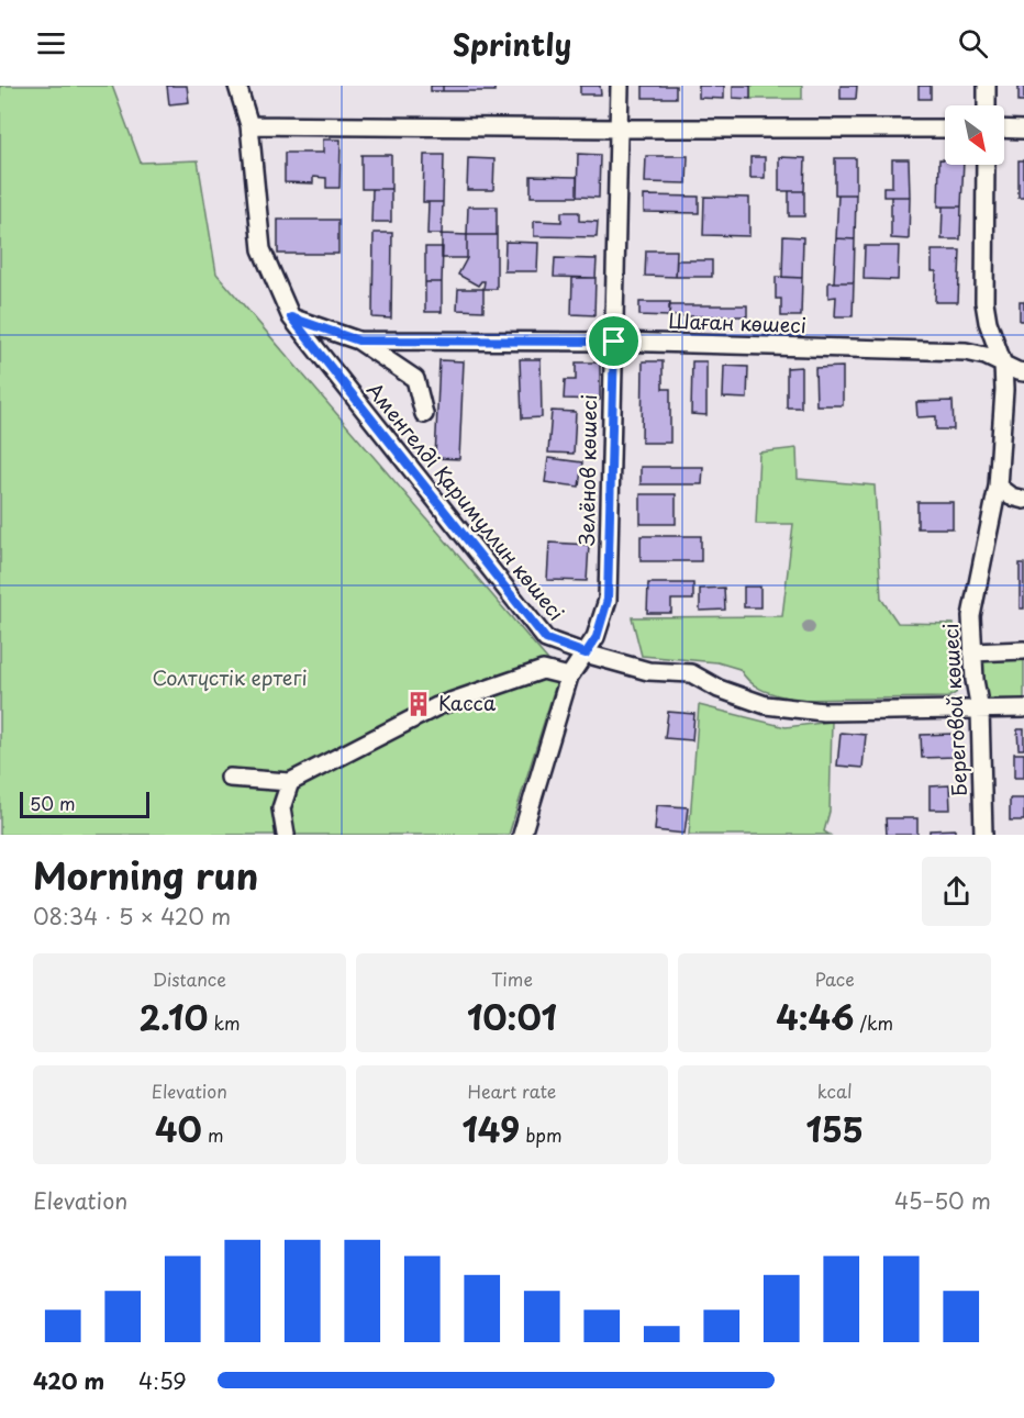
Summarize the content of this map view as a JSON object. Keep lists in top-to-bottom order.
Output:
{
  "streets": {
    "street": [
      "Шаған көшесі",
      "Зелёнов көшесі",
      "Аменгелді Қаримуллин көшесі",
      "Береговой көшесі"
    ]
  },
  "crossings": [
    ["Шаған көшесі", "Зелёнов көшесі"],
    ["Шаған көшесі", "Аменгелді Қаримуллин көшесі"],
    ["Шаған көшесі", "Береговой көшесі"],
    ["Зелёнов көшесі", "Аменгелді Қаримуллин көшесі"],
    ["Аменгелді Қаримуллин көшесі", "Береговой көшесі"]
  ],
  "parks": ["Солтүстік ертегі"],
  "places": {
    "building": ["Касса"]
  },
  "scale_bar": "50 m",
  "north": "bottom right",
  "page": {
    "header": "Sprintly",
    "scale": "50 m",
    "heading": ["Morning run", "08:34 · 5 × 420 m"],
    "stats": [
      ["Distance", "2.10 km"],
      ["Time", "10:01"],
      ["Pace", "4:46 /km"],
      ["Elevation", "40 m"],
      ["Heart rate", "149 bpm"],
      ["kcal", "155"]
    ],
    "chart": ["Elevation", "45–50 m"],
    "list": [
      {
        "name": "420 m",
        "note": "4:59"
      }
    ]
  }
}
